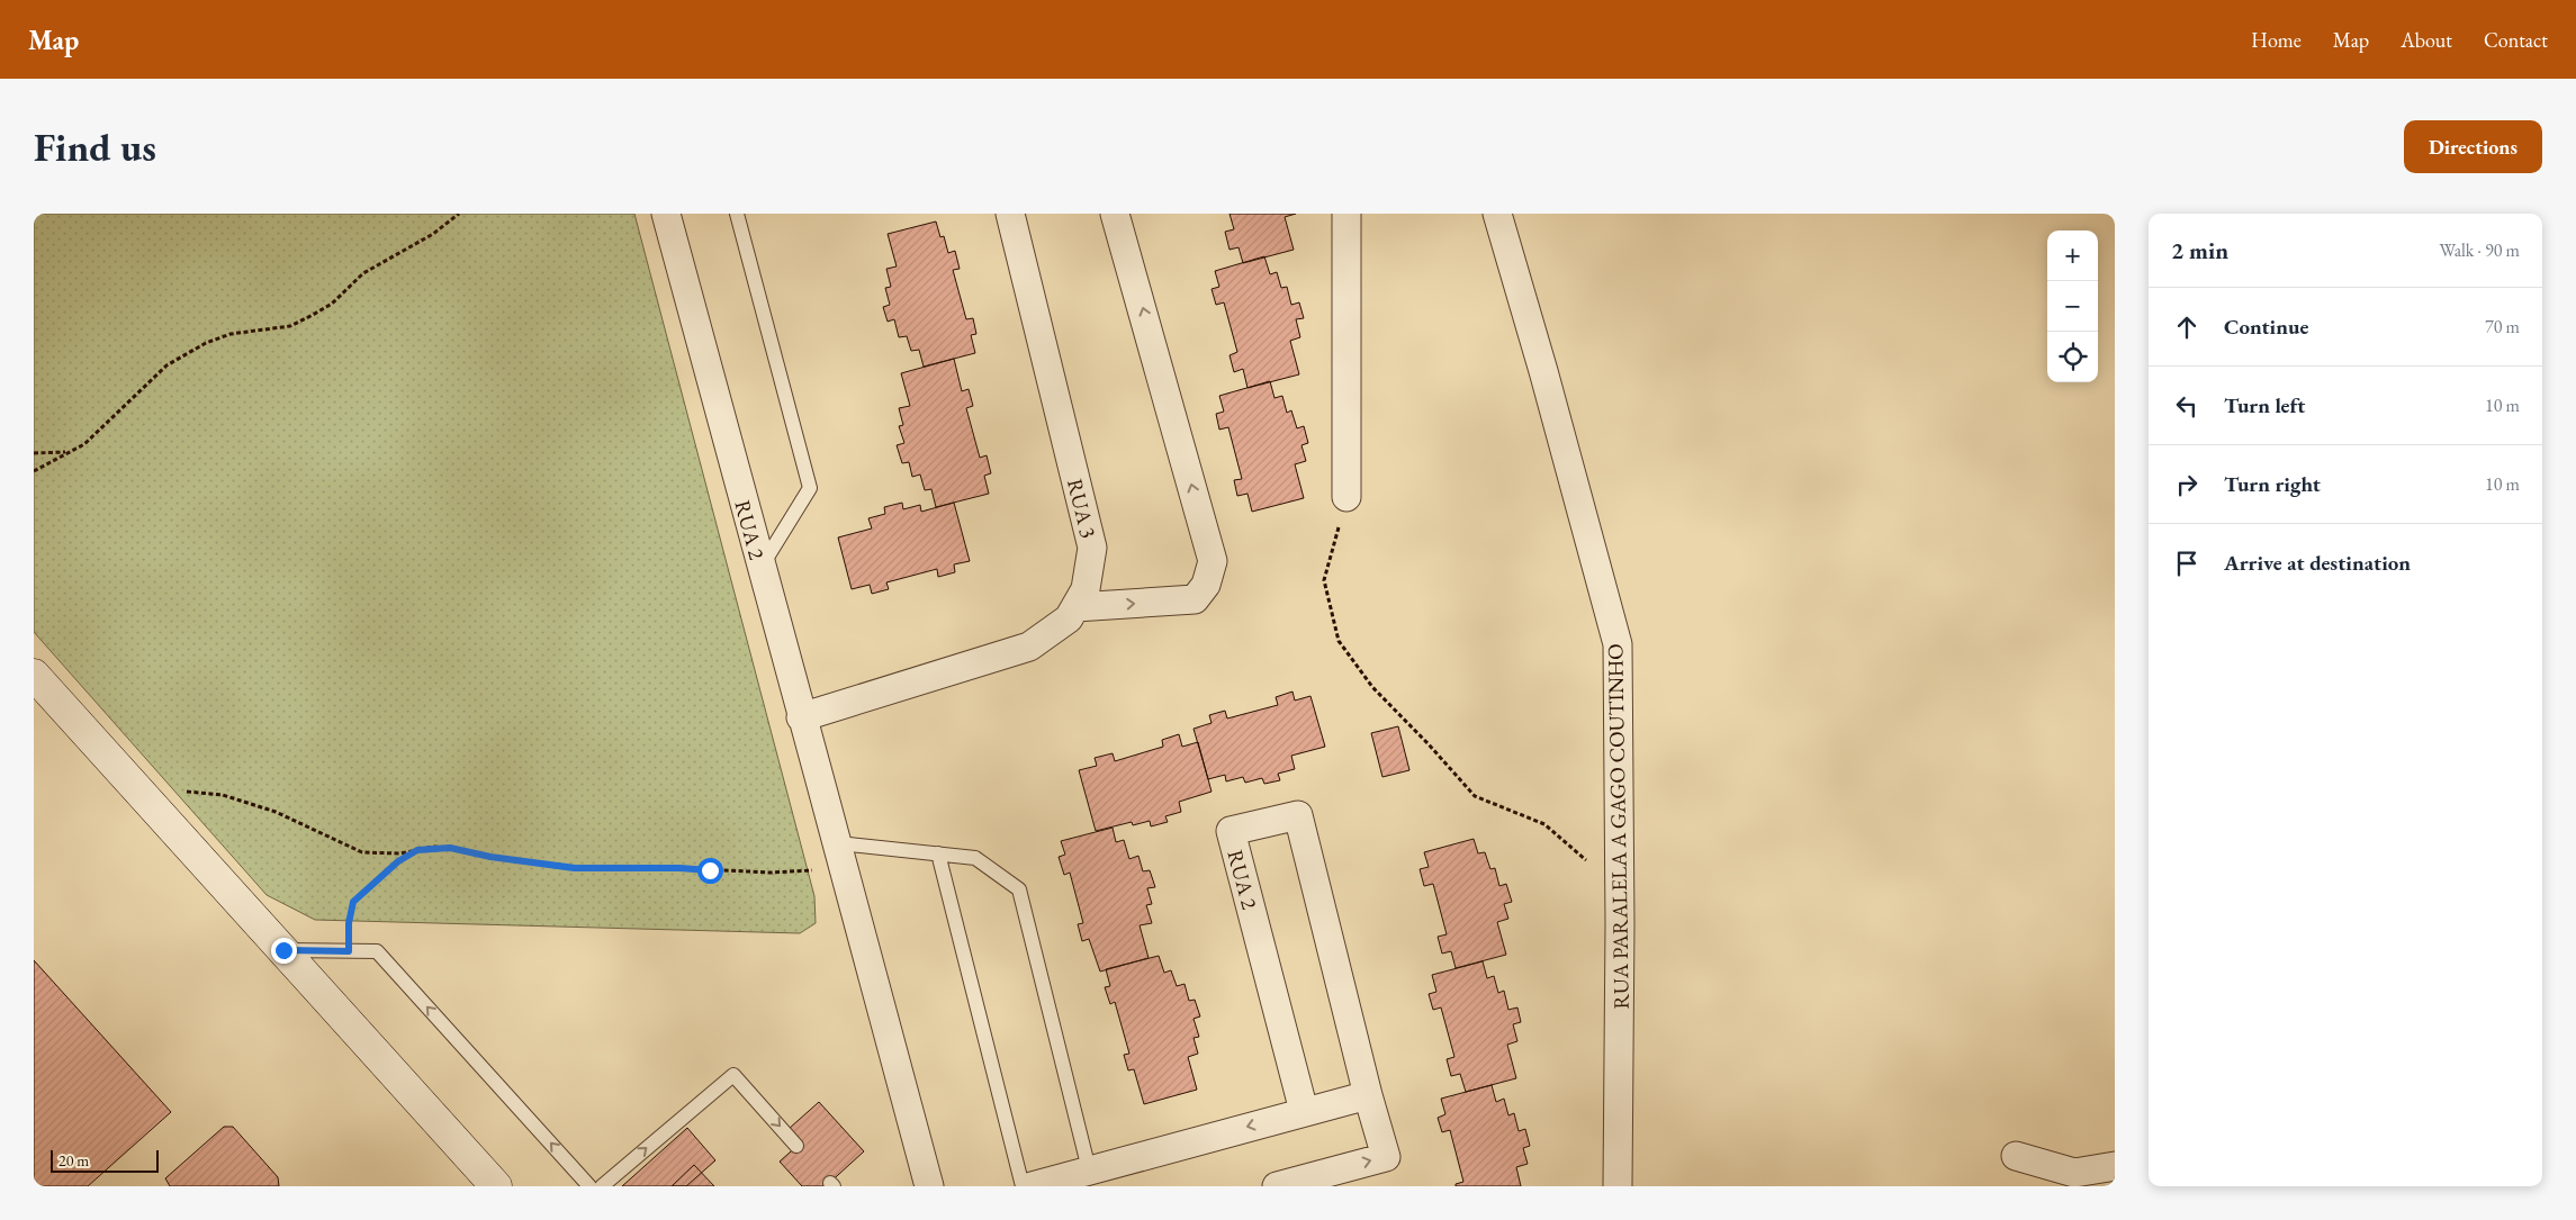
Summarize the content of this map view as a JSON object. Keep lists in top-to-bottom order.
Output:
{
  "streets": {
    "street": ["RUA 3", "RUA 2", "RUA PARALELA A GAGO COUTINHO"]
  },
  "crossings": [
    ["RUA 3", "RUA 2"]
  ],
  "scale_bar": "20 m",
  "page": {
    "header": "Map",
    "nav": [
      "Home",
      "Map",
      "About",
      "Contact"
    ],
    "buttons": "Directions",
    "title": "Find us",
    "heading": ["2 min", "Walk · 90 m"],
    "map_buttons": ["+", "−"],
    "list": [
      ["Continue", "70 m"],
      ["Turn left", "10 m"],
      ["Turn right", "10 m"],
      "Arrive at destination"
    ],
    "scale": "20 m"
  }
}
